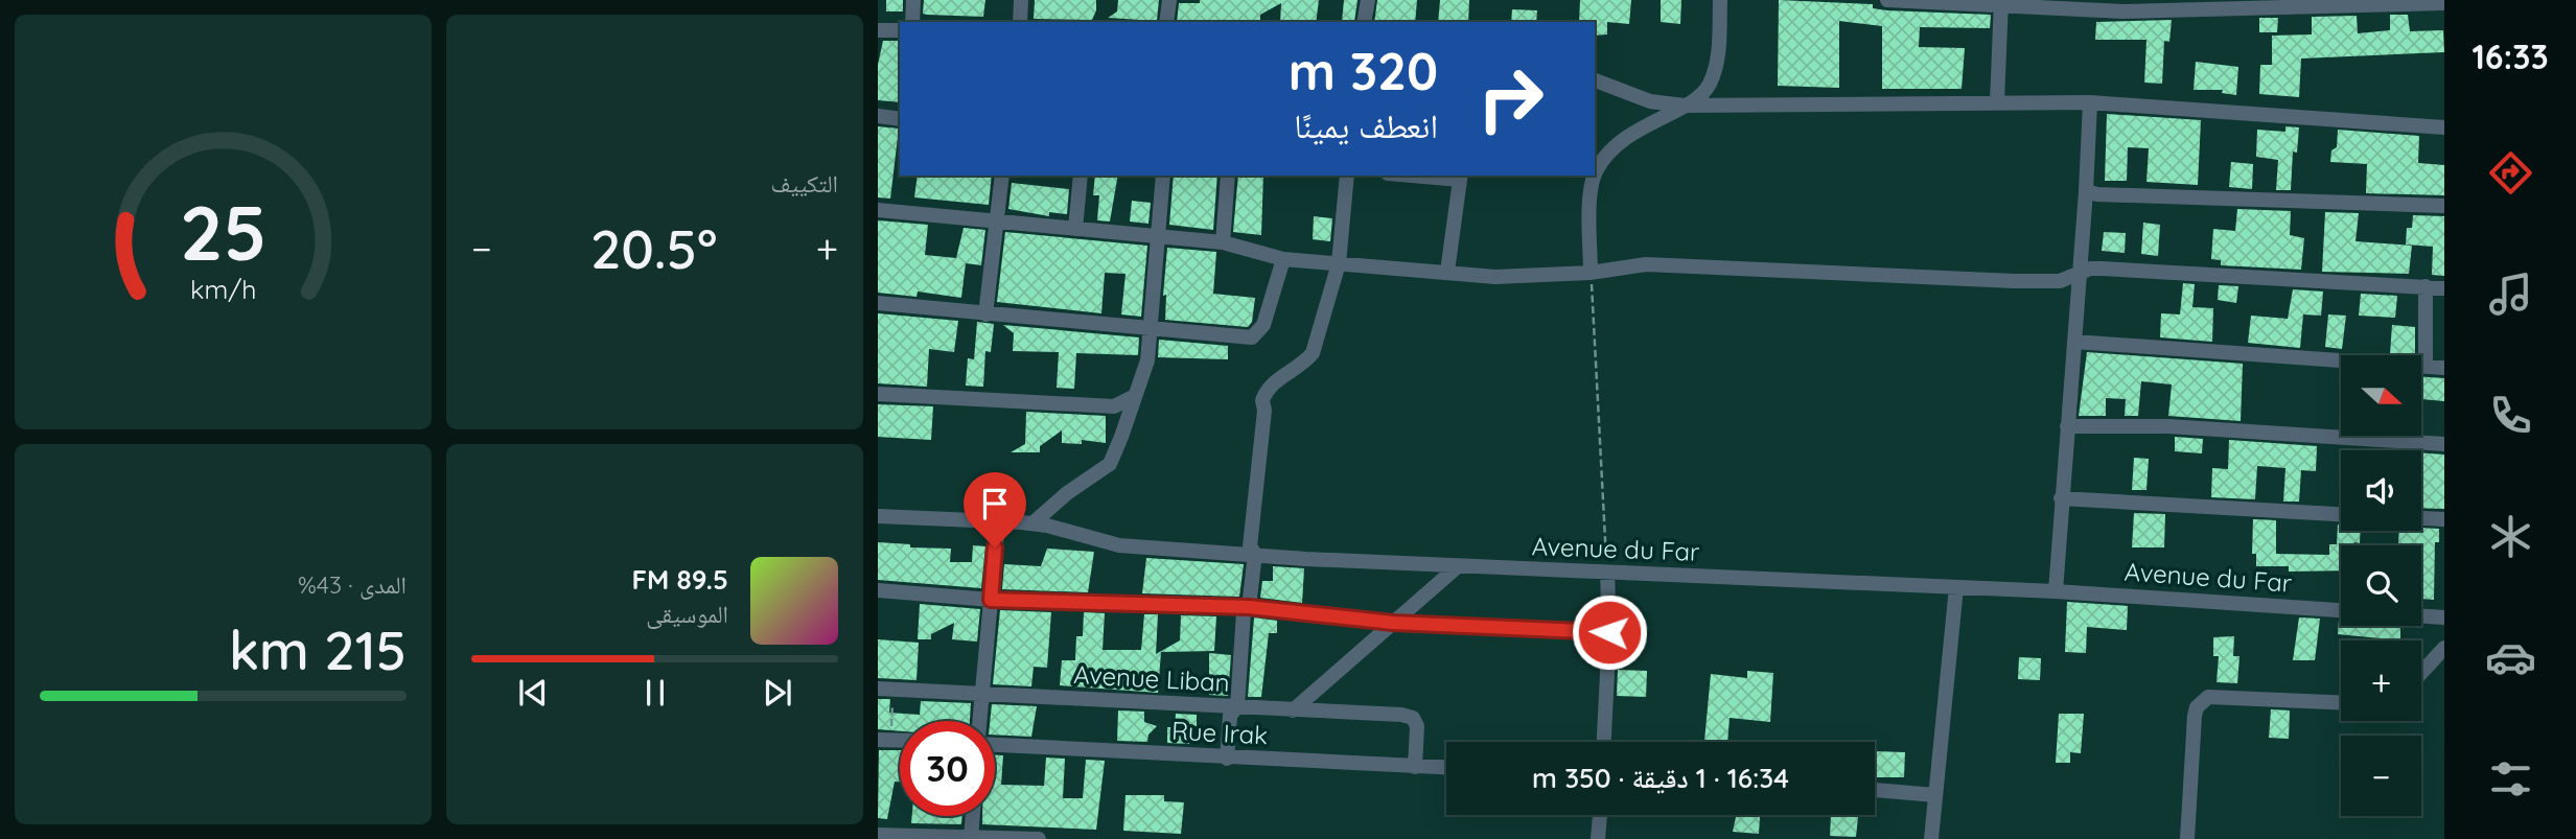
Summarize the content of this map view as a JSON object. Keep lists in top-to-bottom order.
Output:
{
  "streets": {
    "street": ["Avenue du Far", "Avenue Liban", "Rue Irak"]
  },
  "crossings": [
    ["Avenue Liban", "Rue Irak"]
  ],
  "north": "right",
  "page": {
    "tabs": "16:33",
    "tile": [
      "التكييف",
      ["المدى · 43%", "215 km"]
    ],
    "turn": ["320 m", "انعطف يمينًا"],
    "heat": ["−", "20.5°", "+"],
    "map_buttons": ["+", "−"],
    "song": ["89.5 FM", "الموسيقى"],
    "limit": "30",
    "trip": "16:34 · 1 دقيقة · 350 m",
    "gauge": ["25", "km/h"]
  }
}
